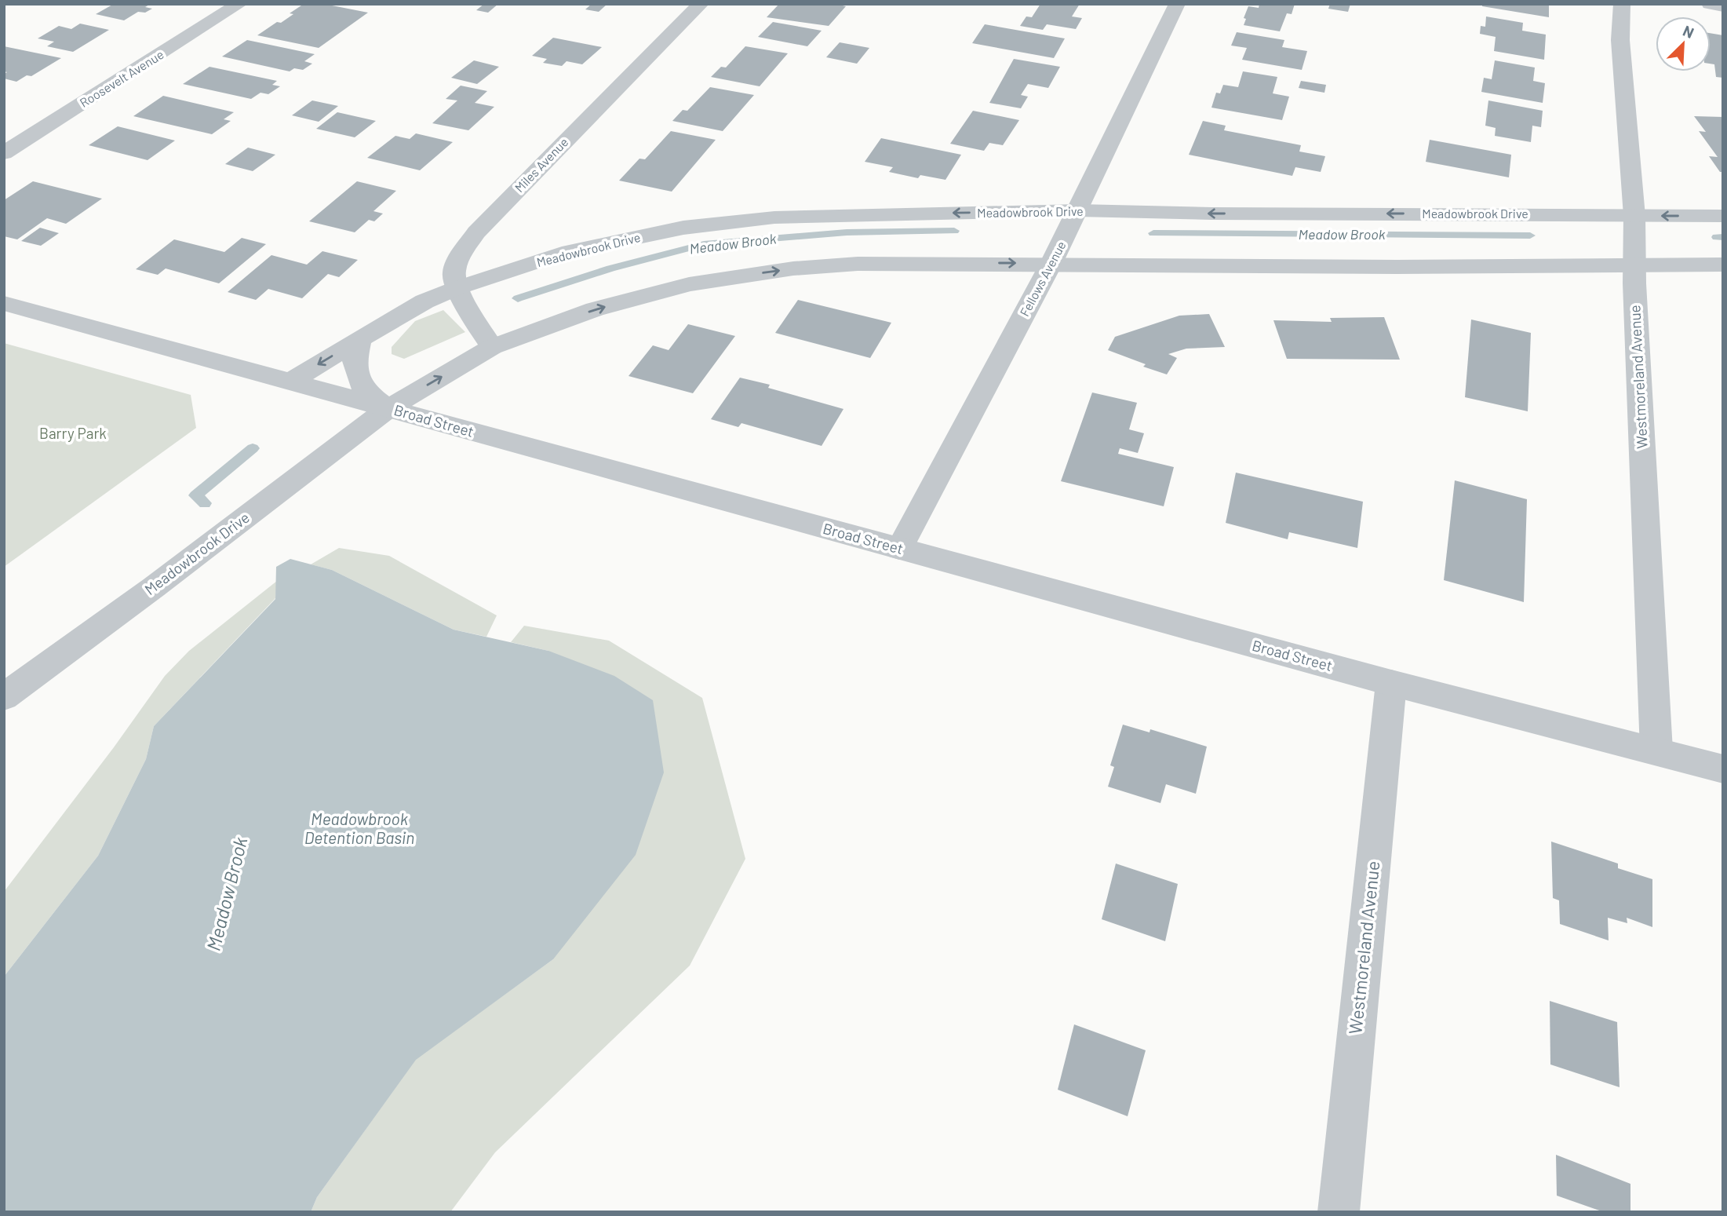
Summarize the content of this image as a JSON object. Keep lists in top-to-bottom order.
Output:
{
  "streets": {
    "street": [
      "Roosevelt Avenue",
      "Miles Avenue",
      "Meadowbrook Drive",
      "Fellows Avenue",
      "Westmoreland Avenue",
      "Broad Street"
    ]
  },
  "crossings": [
    ["Miles Avenue", "Meadowbrook Drive"],
    ["Meadowbrook Drive", "Fellows Avenue"],
    ["Meadowbrook Drive", "Westmoreland Avenue"],
    ["Meadowbrook Drive", "Broad Street"],
    ["Fellows Avenue", "Broad Street"],
    ["Westmoreland Avenue", "Broad Street"]
  ],
  "water": ["Meadow Brook", "Meadowbrook Detention Basin"],
  "parks": ["Barry Park"],
  "north": "top right"
}
